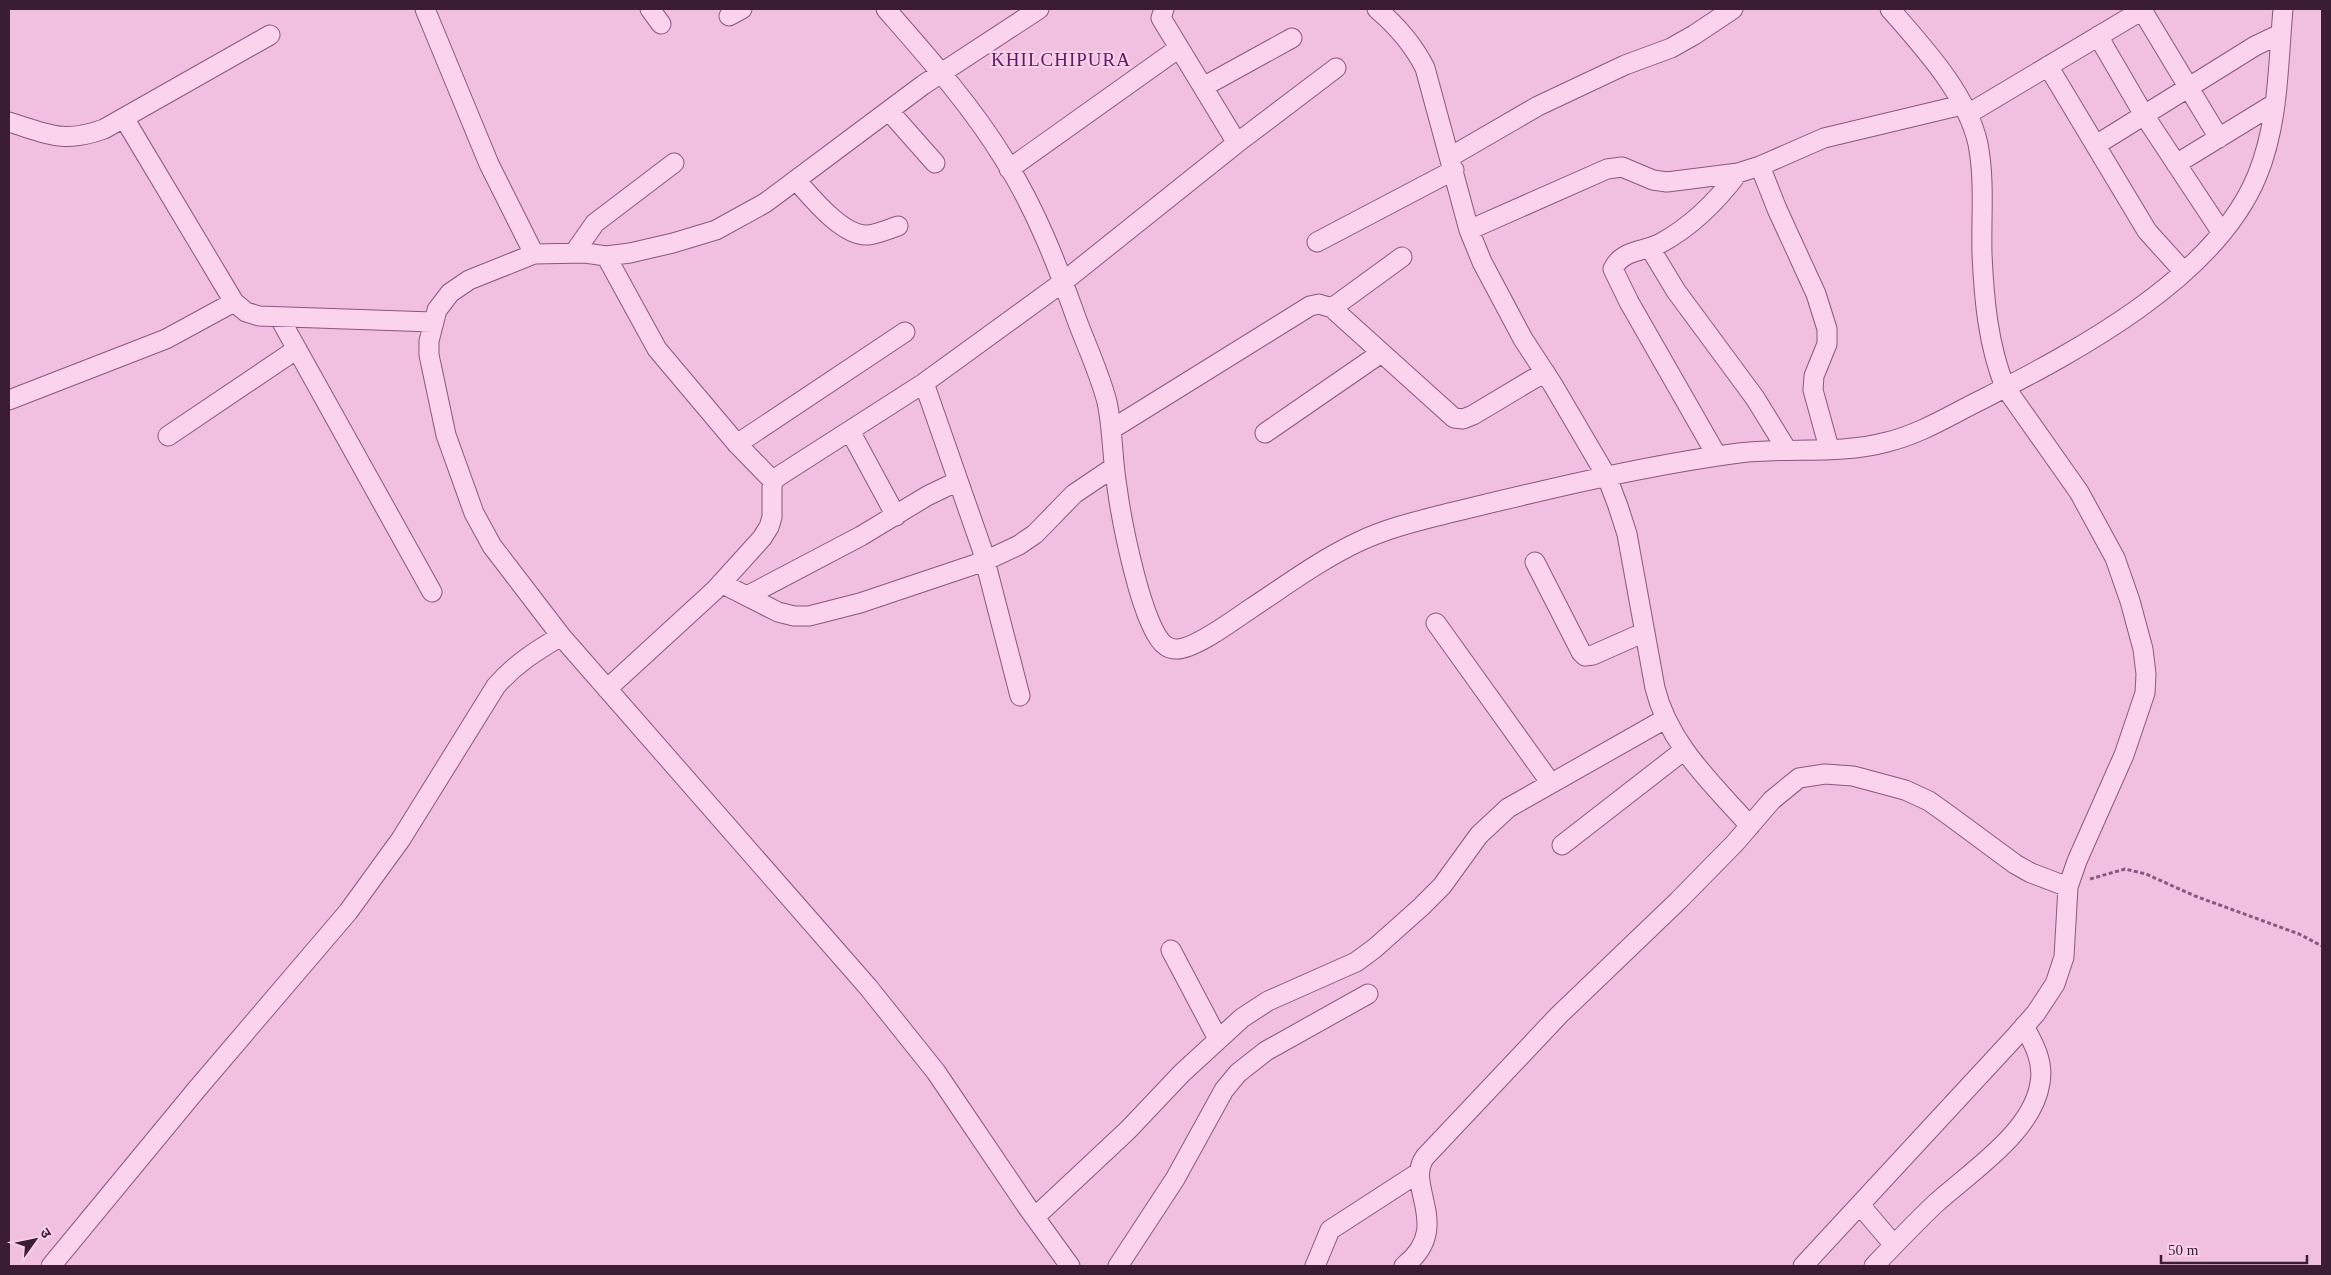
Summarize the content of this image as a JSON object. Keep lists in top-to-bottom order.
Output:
{
  "districts": ["KHILCHIPURA"],
  "scale_bar": "50 m",
  "north": "top right"
}
